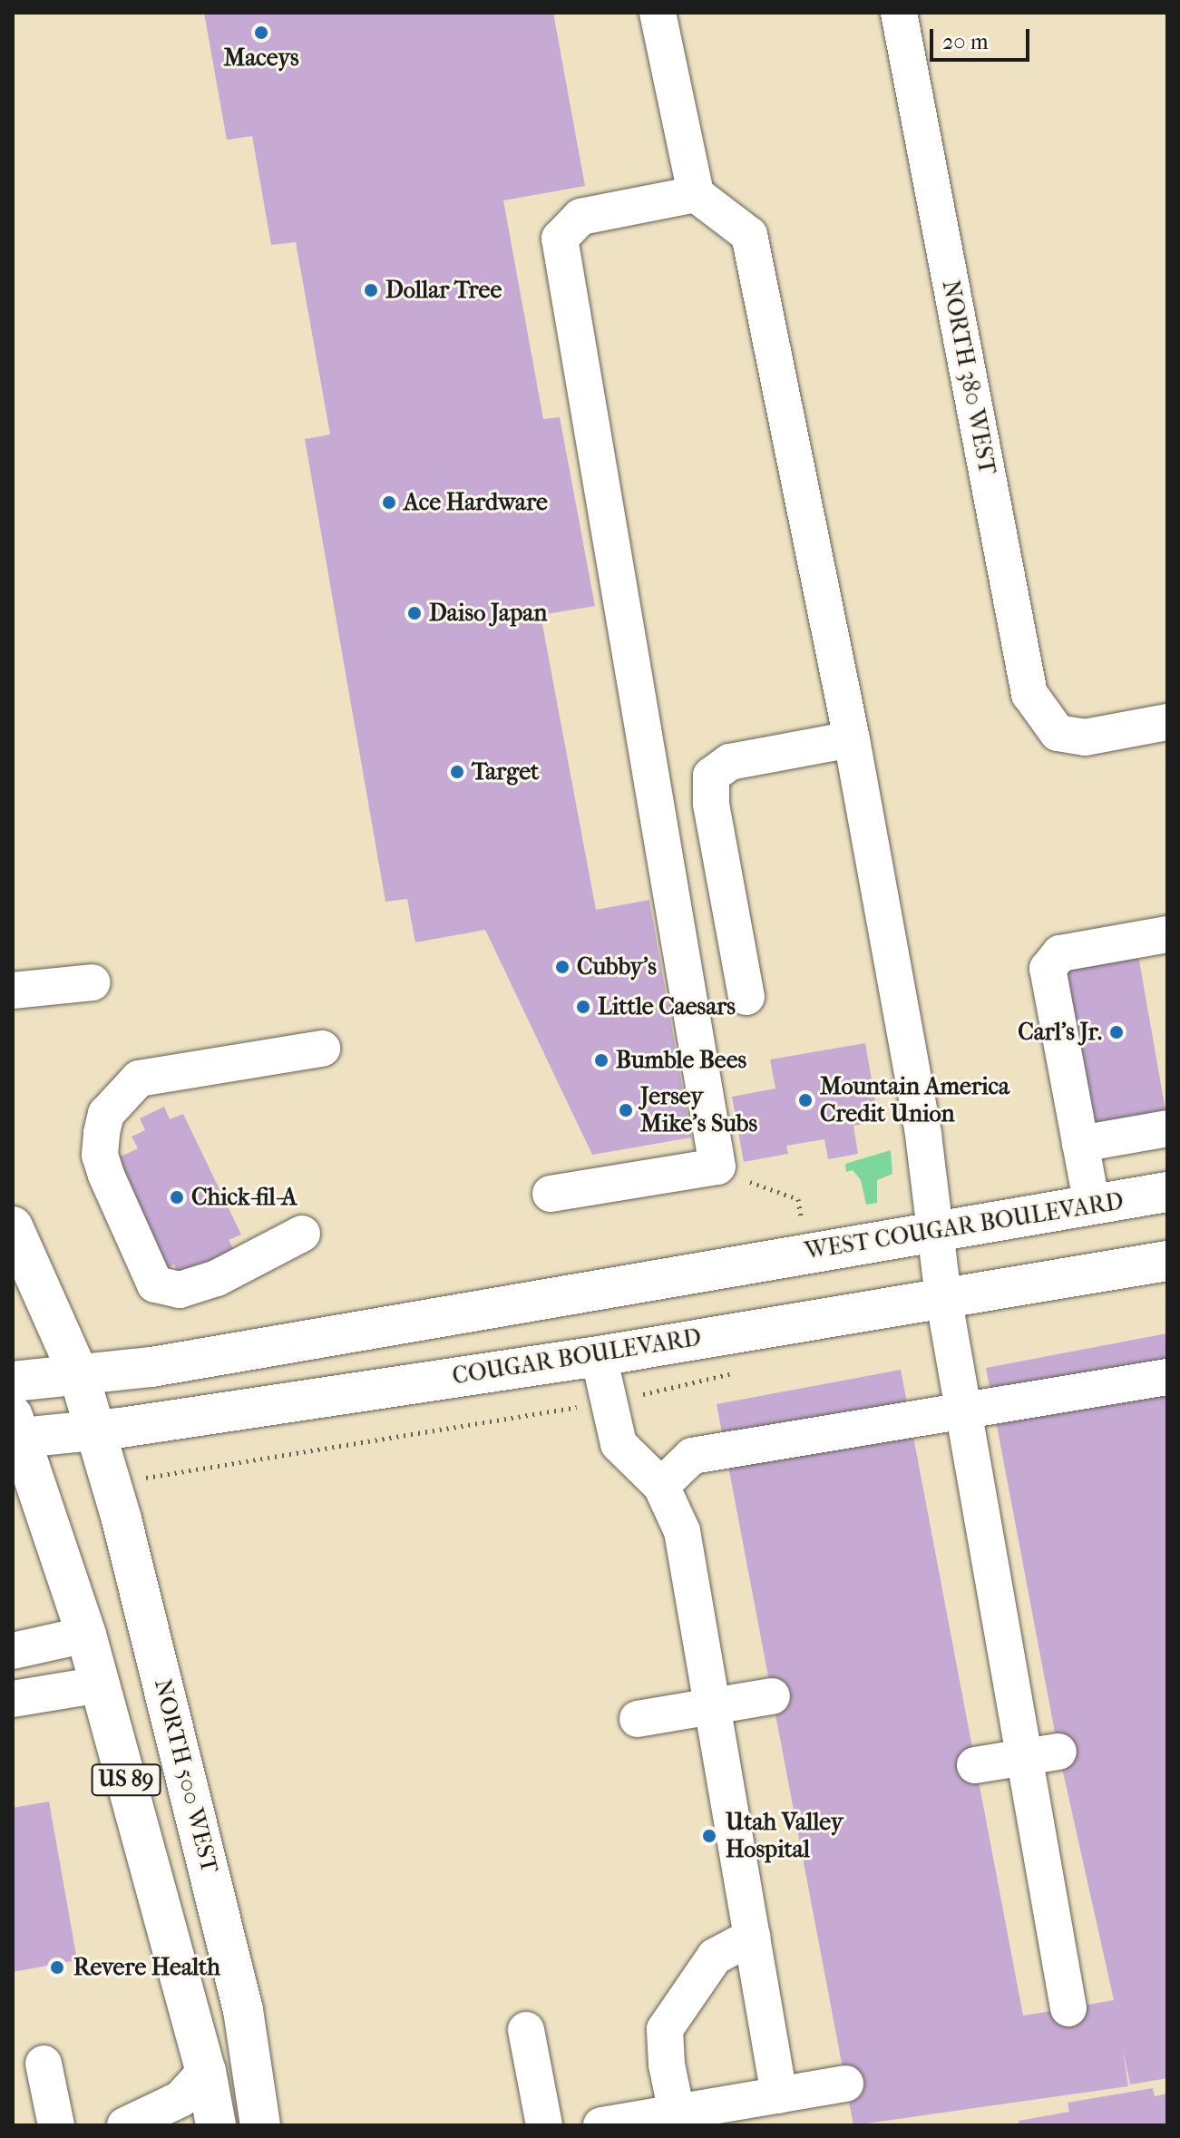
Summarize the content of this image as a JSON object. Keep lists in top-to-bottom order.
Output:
{
  "streets": {
    "main road": [
      "WEST COUGAR BOULEVARD",
      "COUGAR BOULEVARD",
      "NORTH 500 WEST",
      "US 89"
    ],
    "street": ["NORTH 380 WEST"]
  },
  "crossings": [
    ["WEST COUGAR BOULEVARD", "US 89"],
    ["COUGAR BOULEVARD", "NORTH 500 WEST"],
    ["COUGAR BOULEVARD", "US 89"],
    ["NORTH 500 WEST", "US 89"]
  ],
  "places": [
    "Maceys",
    "Dollar Tree",
    "Ace Hardware",
    "Daiso Japan",
    "Target",
    "Cubby's",
    "Little Caesars",
    "Carl's Jr.",
    "Bumble Bees",
    "Mountain America Credit Union",
    "Jersey Mike's Subs",
    "Chick-fil-A",
    "Utah Valley Hospital",
    "Revere Health"
  ],
  "scale_bar": "20 m"
}
